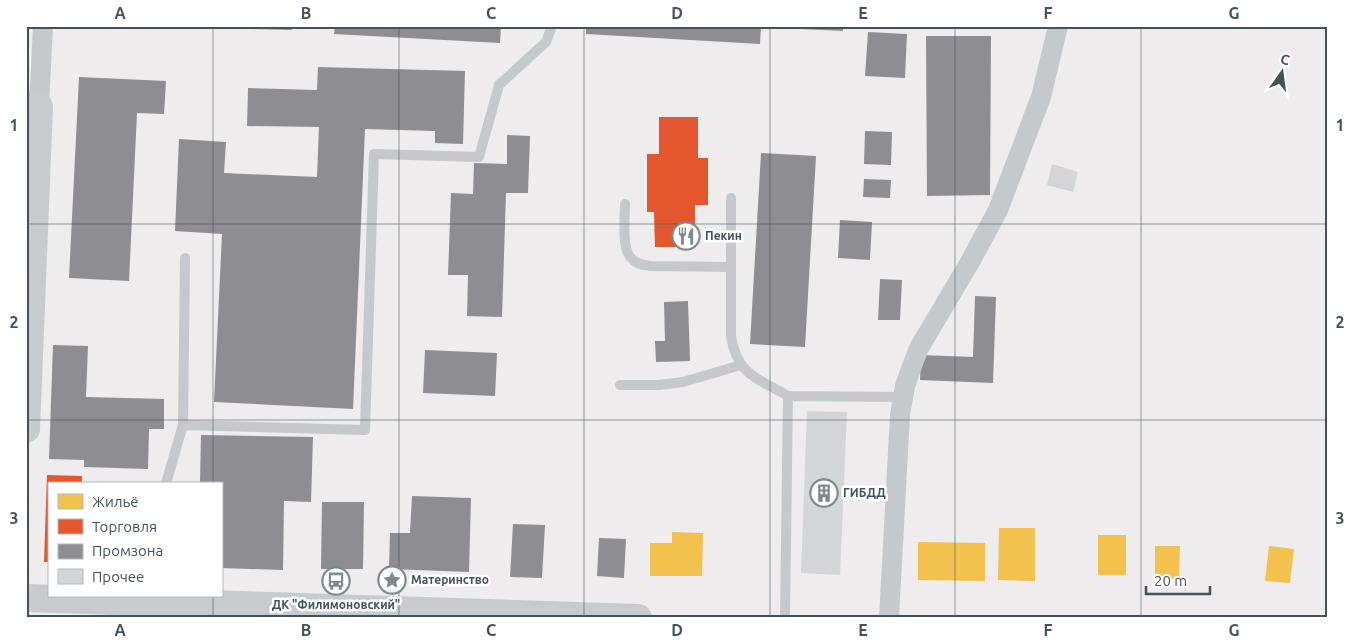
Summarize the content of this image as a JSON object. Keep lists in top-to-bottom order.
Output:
{
  "places": {
    "restaurant": ["Пекин"],
    "building": ["ГИБДД"],
    "place": ["Материнство"],
    "bus stop": ["ДК \"Филимоновский\""]
  },
  "legend": [
    "Жильё",
    "Торговля",
    "Промзона",
    "Прочее"
  ],
  "scale_bar": "20 m",
  "north": "top",
  "grid": {
    "columns": [
      "A",
      "B",
      "C",
      "D",
      "E",
      "F",
      "G"
    ],
    "rows": ["1", "2", "3"]
  }
}
